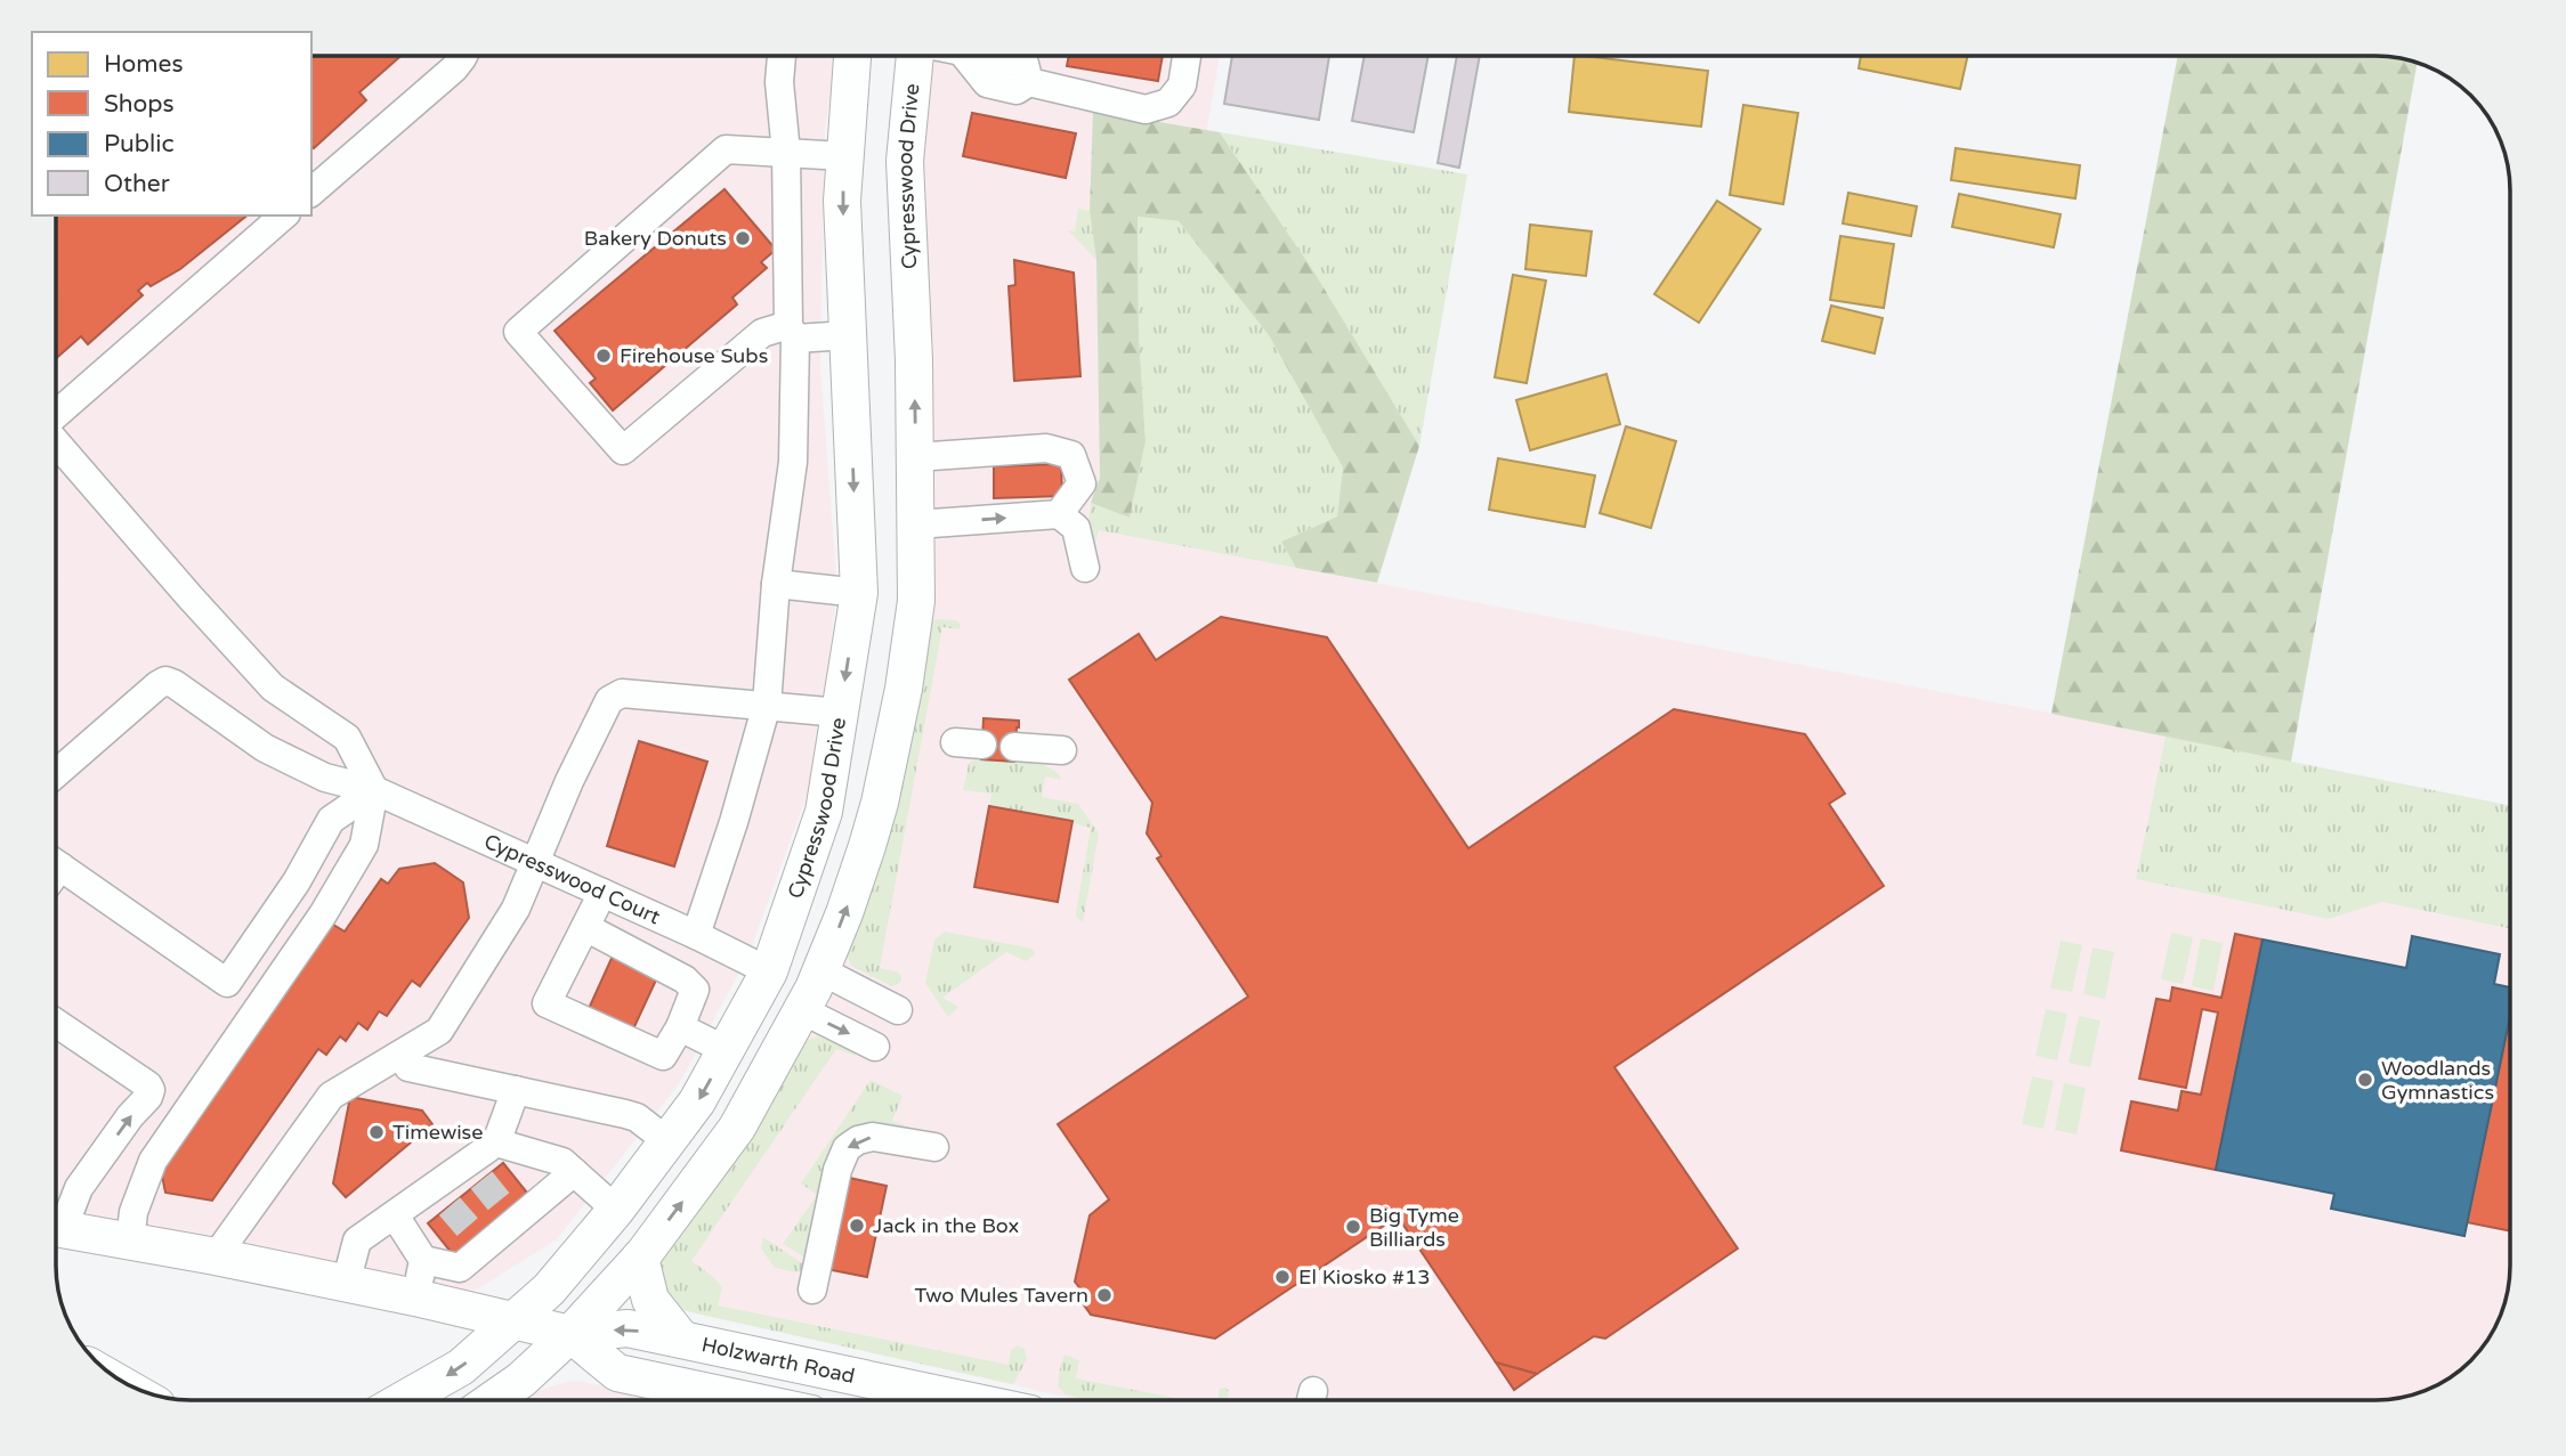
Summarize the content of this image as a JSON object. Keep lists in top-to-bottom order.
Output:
{
  "streets": {
    "main road": ["Cypresswood Drive", "Holzwarth Road"],
    "lane": ["Cypresswood Court"]
  },
  "crossings": [
    ["Cypresswood Drive", "Cypresswood Court"],
    ["Cypresswood Drive", "Holzwarth Road"]
  ],
  "places": [
    "Bakery Donuts",
    "Firehouse Subs",
    "Woodlands Gymnastics",
    "Timewise",
    "Jack in the Box",
    "Big Tyme Billiards",
    "El Kiosko #13",
    "Two Mules Tavern"
  ],
  "legend": [
    "Homes",
    "Shops",
    "Public",
    "Other"
  ]
}
